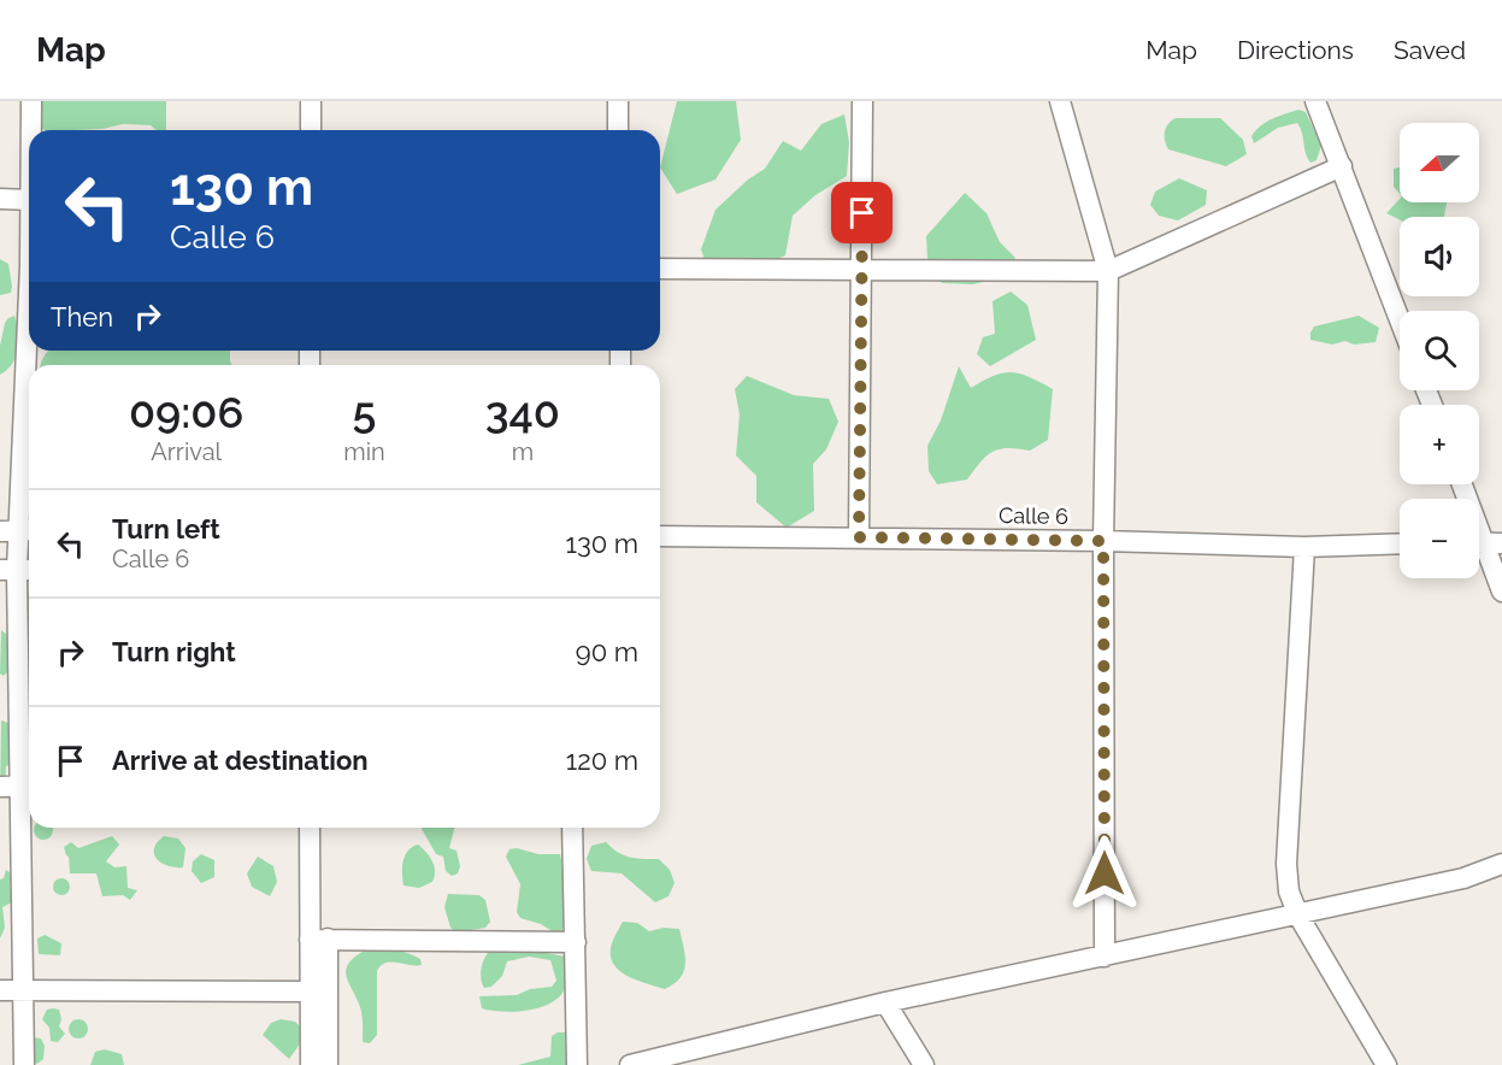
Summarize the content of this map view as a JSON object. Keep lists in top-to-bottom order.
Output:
{
  "streets": {
    "street": ["Calle 6"]
  },
  "north": "left",
  "page": {
    "header": "Map",
    "nav": ["Map", "Directions", "Saved"],
    "map_buttons": ["+", "−"],
    "turn": ["130 m", "Calle 6"],
    "then": "Then",
    "eta": [
      "09:06",
      "Arrival",
      "5",
      "min",
      "340",
      "m"
    ],
    "list": [
      {
        "name": "Turn left",
        "note": "Calle 6",
        "value": "130 m"
      },
      {
        "name": "Turn right",
        "value": "90 m"
      },
      {
        "name": "Arrive at destination",
        "value": "120 m"
      }
    ]
  }
}
